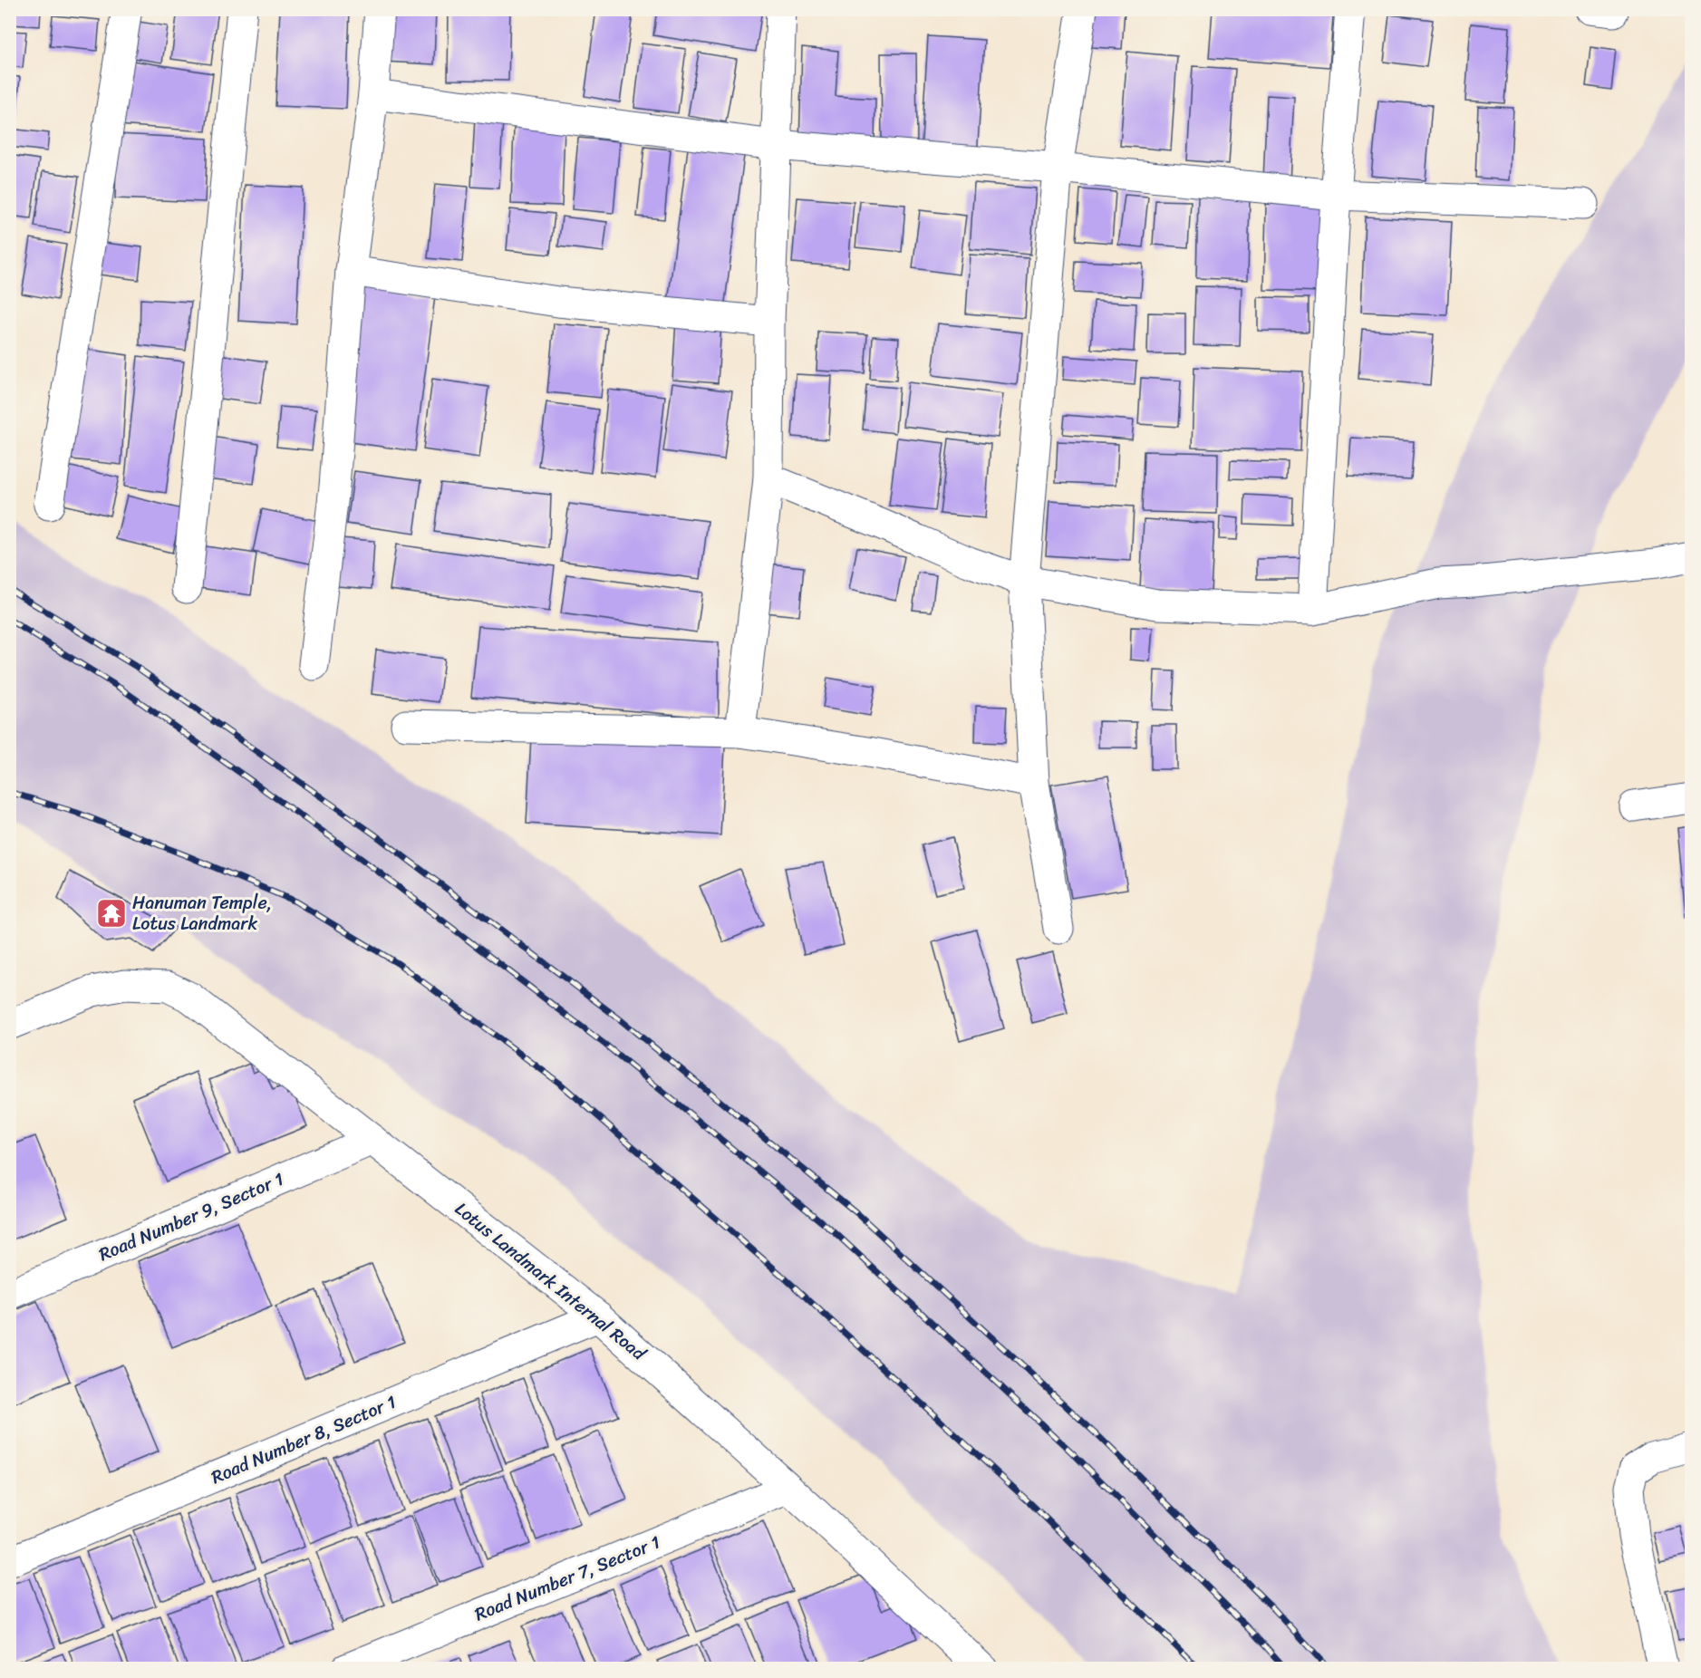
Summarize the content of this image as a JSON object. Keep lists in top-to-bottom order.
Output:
{
  "streets": {
    "street": [
      "Road Number 9, Sector 1",
      "Lotus Landmark Internal Road",
      "Road Number 8, Sector 1",
      "Road Number 7, Sector 1"
    ]
  },
  "crossings": [
    ["Road Number 9, Sector 1", "Lotus Landmark Internal Road"],
    ["Lotus Landmark Internal Road", "Road Number 8, Sector 1"],
    ["Lotus Landmark Internal Road", "Road Number 7, Sector 1"]
  ],
  "places": {
    "temple": ["Hanuman Temple, Lotus Landmark"]
  }
}
